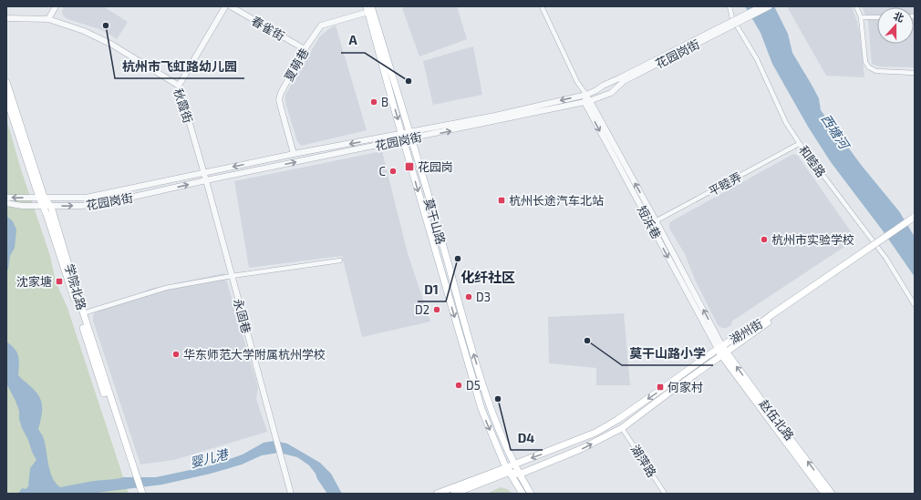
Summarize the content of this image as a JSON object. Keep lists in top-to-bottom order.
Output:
{
  "streets": {
    "main road": [
      "莫干山路",
      "学院北路",
      "湖州街",
      "赵伍北路"
    ],
    "street": [
      "春雀街",
      "花园岗街",
      "夏萌巷",
      "秋霞街",
      "和睦路",
      "平睦弄",
      "短浜巷",
      "永固巷",
      "湖萍路"
    ]
  },
  "crossings": [
    ["春雀街", "夏萌巷"],
    ["花园岗街", "夏萌巷"],
    ["花园岗街", "秋霞街"],
    ["花园岗街", "莫干山路"],
    ["花园岗街", "短浜巷"],
    ["花园岗街", "学院北路"],
    ["花园岗街", "永固巷"],
    ["夏萌巷", "莫干山路"],
    ["秋霞街", "永固巷"],
    ["和睦路", "平睦弄"],
    ["平睦弄", "短浜巷"],
    ["莫干山路", "湖州街"],
    ["短浜巷", "湖州街"],
    ["短浜巷", "赵伍北路"],
    ["湖州街", "赵伍北路"],
    ["湖州街", "湖萍路"]
  ],
  "districts": ["化纤社区"],
  "water": ["西塘河", "婴儿港"],
  "places": {
    "other": [
      "杭州市飞虹路幼儿园",
      "A",
      "B",
      "C",
      "杭州市实验学校",
      "D1",
      "D3",
      "D2",
      "莫干山路小学",
      "华东师范大学附属杭州学校",
      "D5",
      "D4"
    ],
    "transit": [
      "花园岗",
      "杭州长途汽车北站",
      "沈家塘",
      "何家村"
    ]
  },
  "north": "top"
}
